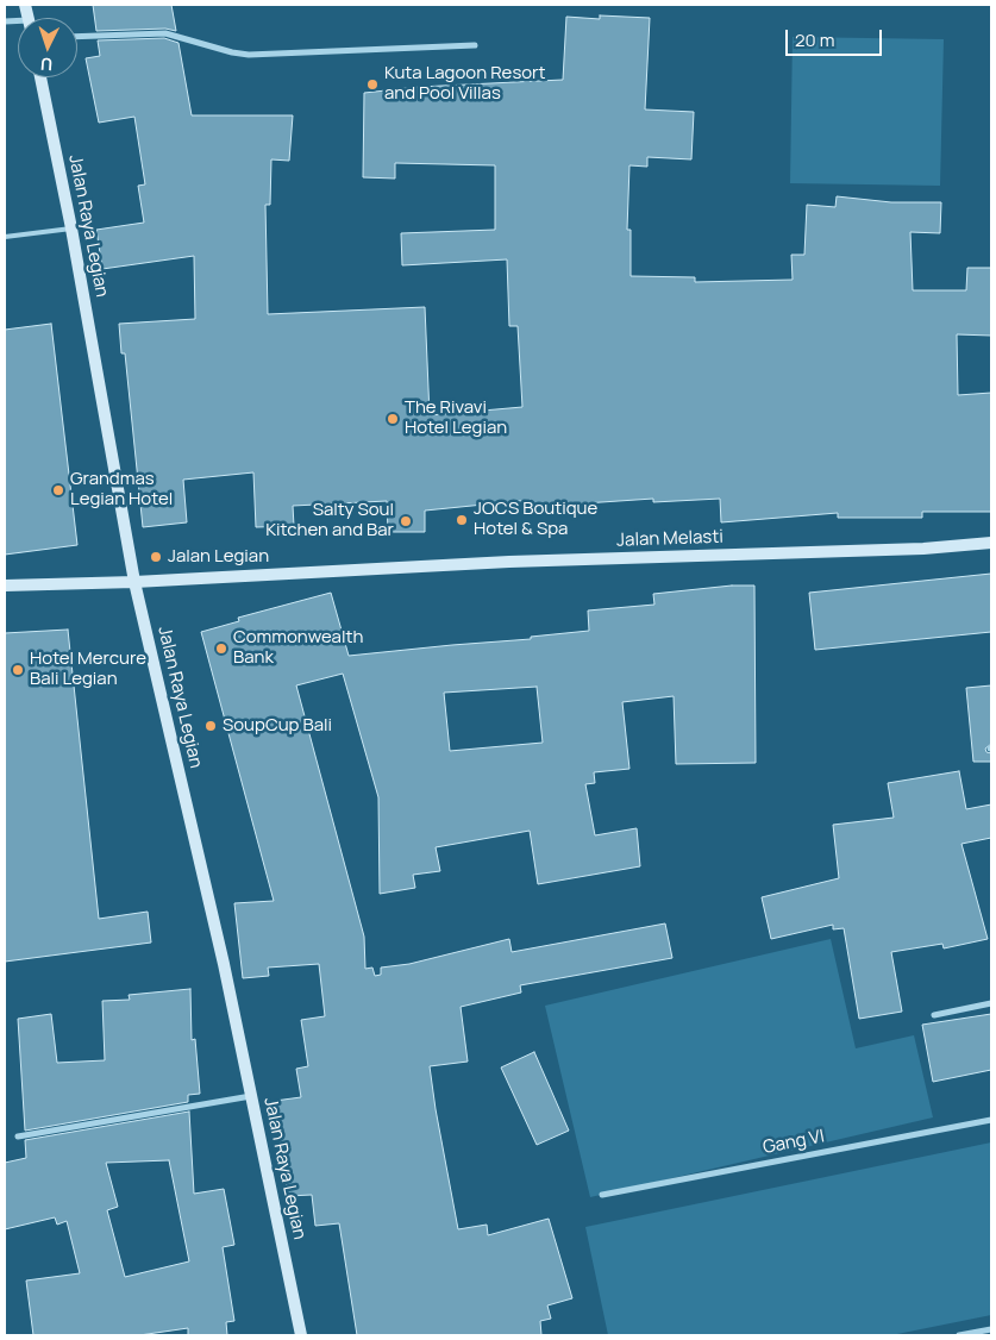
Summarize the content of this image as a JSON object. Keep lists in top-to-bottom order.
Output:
{
  "streets": {
    "main road": ["Jalan Raya Legian", "Jalan Melasti"],
    "street": ["Gang VI"]
  },
  "crossings": [
    ["Jalan Raya Legian", "Jalan Melasti"]
  ],
  "places": [
    "Kuta Lagoon Resort and Pool Villas",
    "The Rivavi Hotel Legian",
    "Grandmas Legian Hotel",
    "JOCS Boutique Hotel & Spa",
    "Salty Soul Kitchen and Bar",
    "Jalan Legian",
    "Commonwealth Bank",
    "Hotel Mercure Bali Legian",
    "SoupCup Bali"
  ],
  "scale_bar": "20 m",
  "north": "bottom"
}
